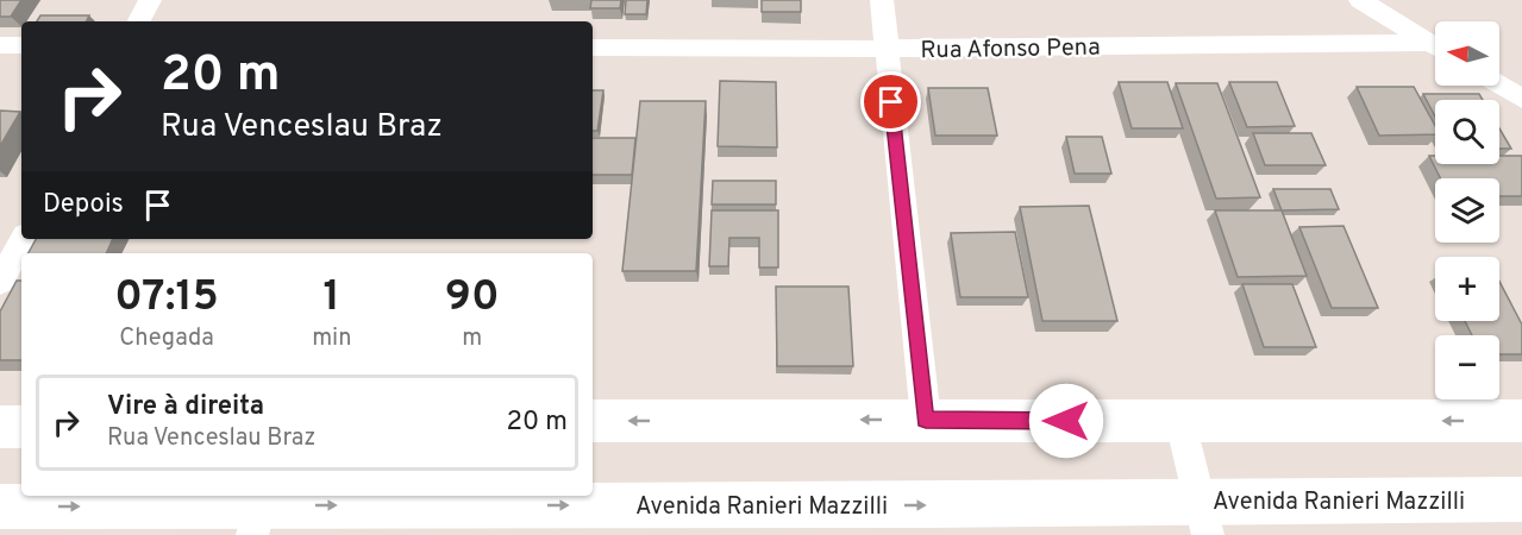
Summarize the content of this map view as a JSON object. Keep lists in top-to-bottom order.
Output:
{
  "streets": {
    "street": ["Rua Afonso Pena", "Avenida Ranieri Mazzilli"]
  },
  "north": "left",
  "page": {
    "map_buttons": ["+", "−"],
    "turn": ["20 m", "Rua Venceslau Braz"],
    "then": "Depois",
    "eta": [
      "07:15",
      "Chegada",
      "1",
      "min",
      "90",
      "m"
    ],
    "list": [
      {
        "name": "Vire à direita",
        "note": "Rua Venceslau Braz",
        "value": "20 m"
      }
    ]
  }
}
